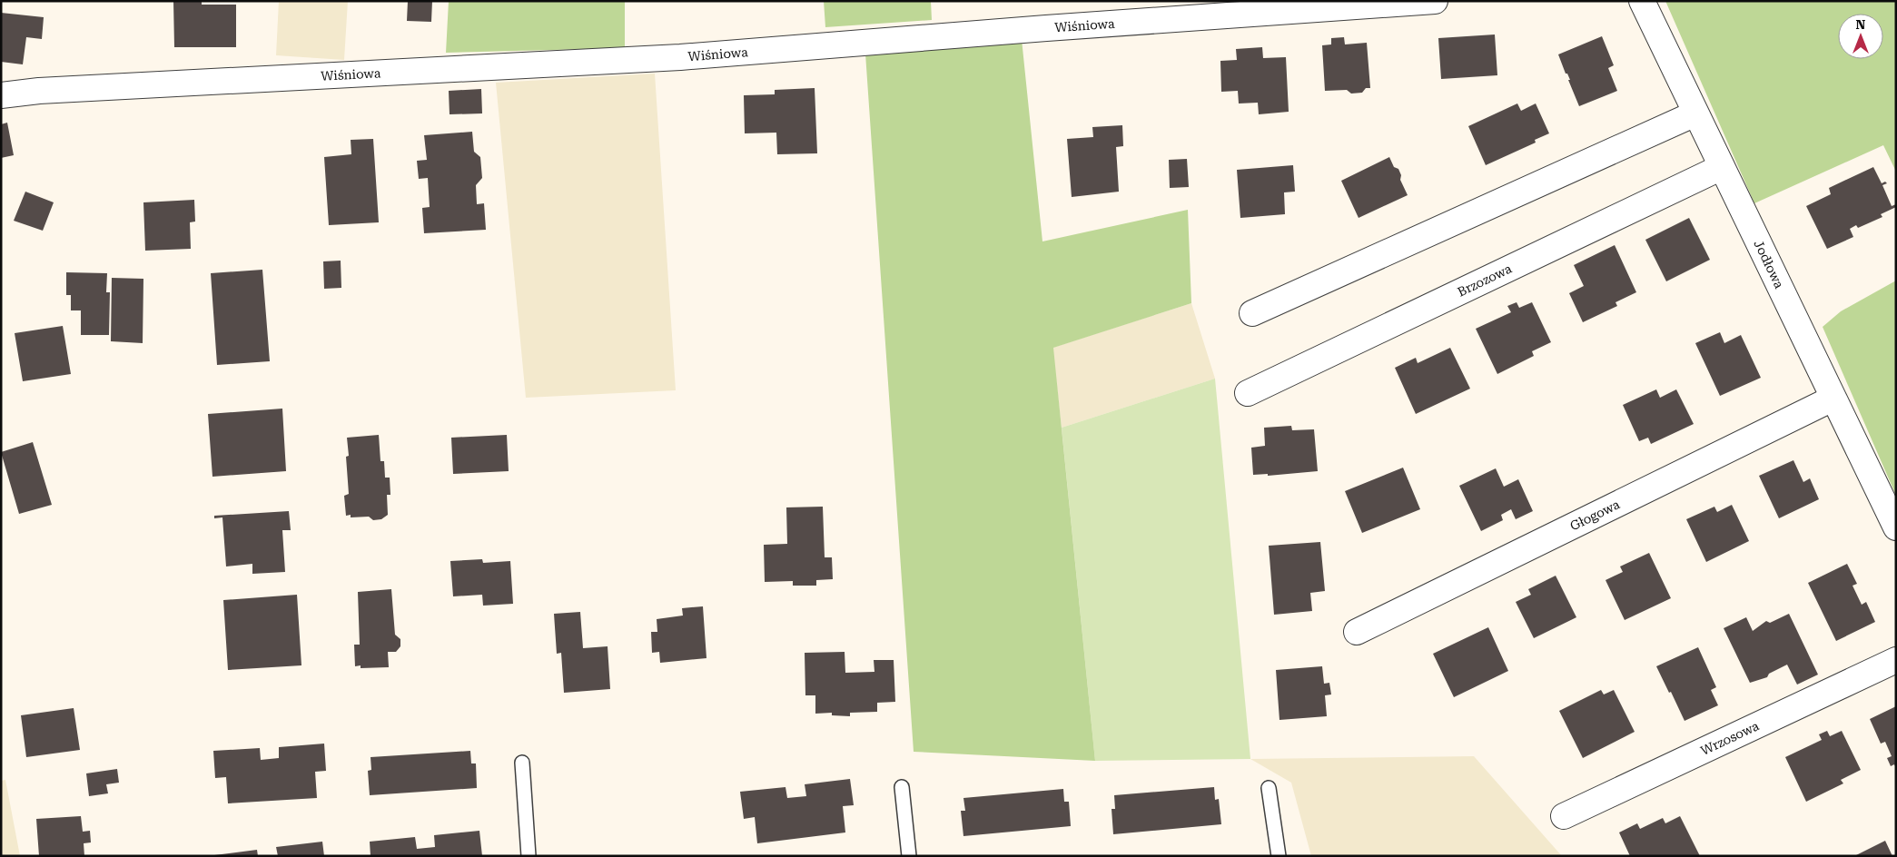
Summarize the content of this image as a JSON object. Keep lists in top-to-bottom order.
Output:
{
  "streets": {
    "street": [
      "Wiśniowa",
      "Jodłowa",
      "Brzozowa",
      "Głogowa",
      "Wrzosowa"
    ]
  },
  "crossings": [
    ["Jodłowa", "Brzozowa"],
    ["Jodłowa", "Głogowa"]
  ],
  "north": "top"
}
